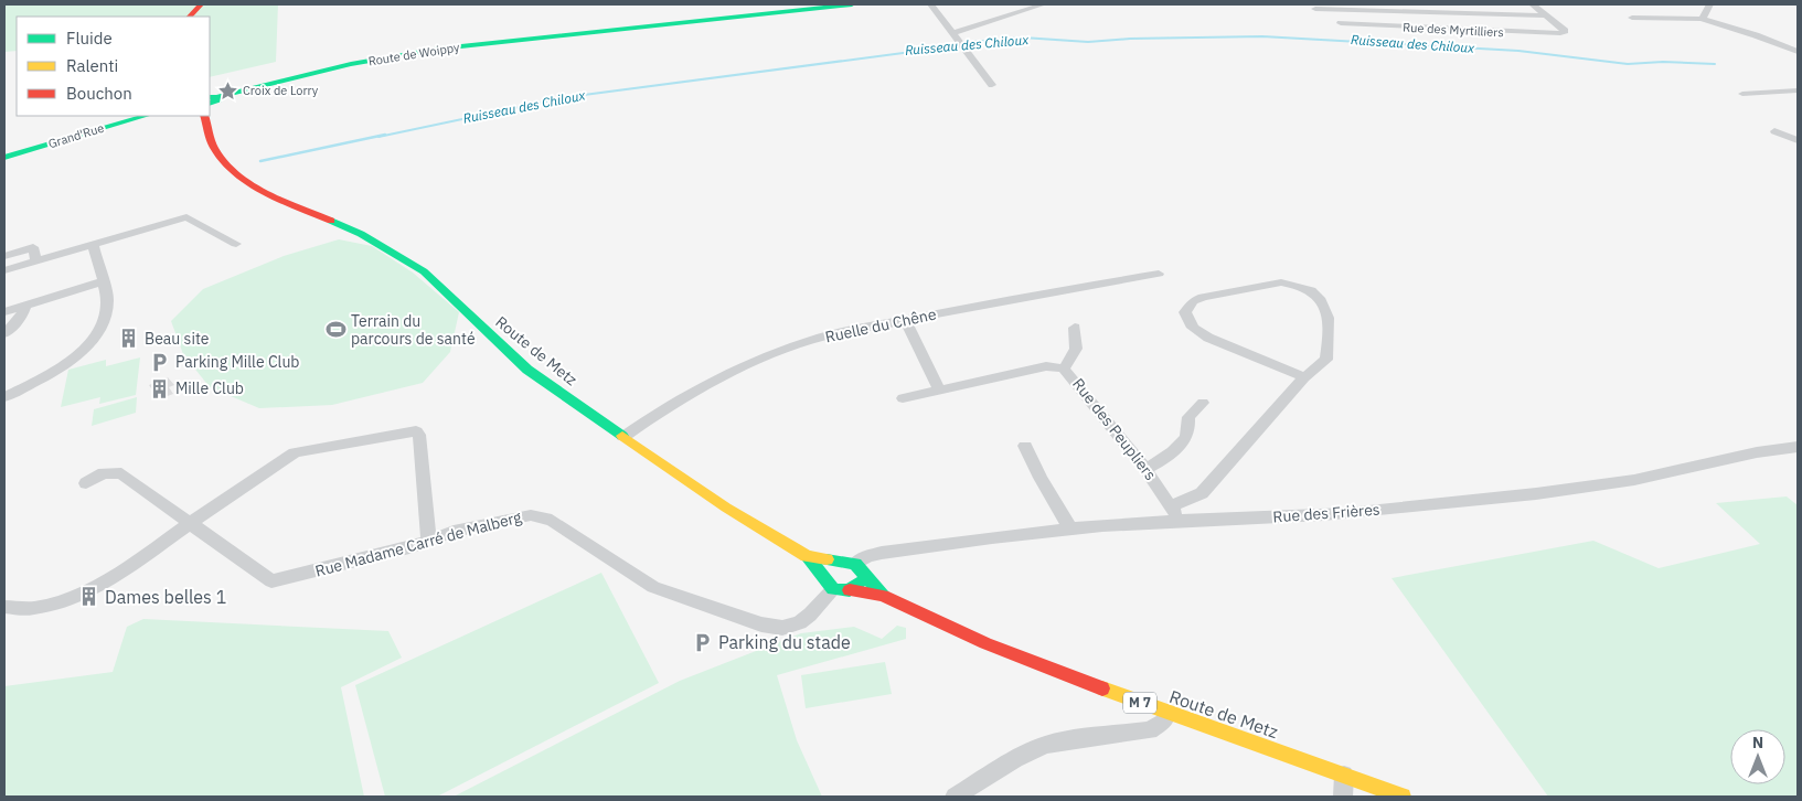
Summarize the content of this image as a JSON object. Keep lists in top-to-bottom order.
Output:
{
  "streets": {
    "main road": [
      "Route de Woippy",
      "Grand'Rue",
      "Route de Metz",
      "M 7"
    ],
    "street": [
      "Rue des Myrtilliers",
      "Ruelle du Chêne",
      "Rue des Peupliers",
      "Rue des Frières",
      "Rue Madame Carré de Malberg"
    ]
  },
  "crossings": [
    ["Ruelle du Chêne", "Route de Metz"],
    ["Route de Metz", "Rue des Frières"],
    ["Route de Metz", "Rue Madame Carré de Malberg"],
    ["Rue des Peupliers", "Rue des Frières"]
  ],
  "water": ["Ruisseau des Chiloux"],
  "places": {
    "place": ["Croix de Lorry"],
    "sports": ["Terrain du parcours de santé"],
    "building": ["Beau site", "Mille Club", "Dames belles 1"],
    "parking": ["Parking Mille Club", "Parking du stade"]
  },
  "legend": ["Fluide", "Ralenti", "Bouchon"],
  "north": "top"
}
